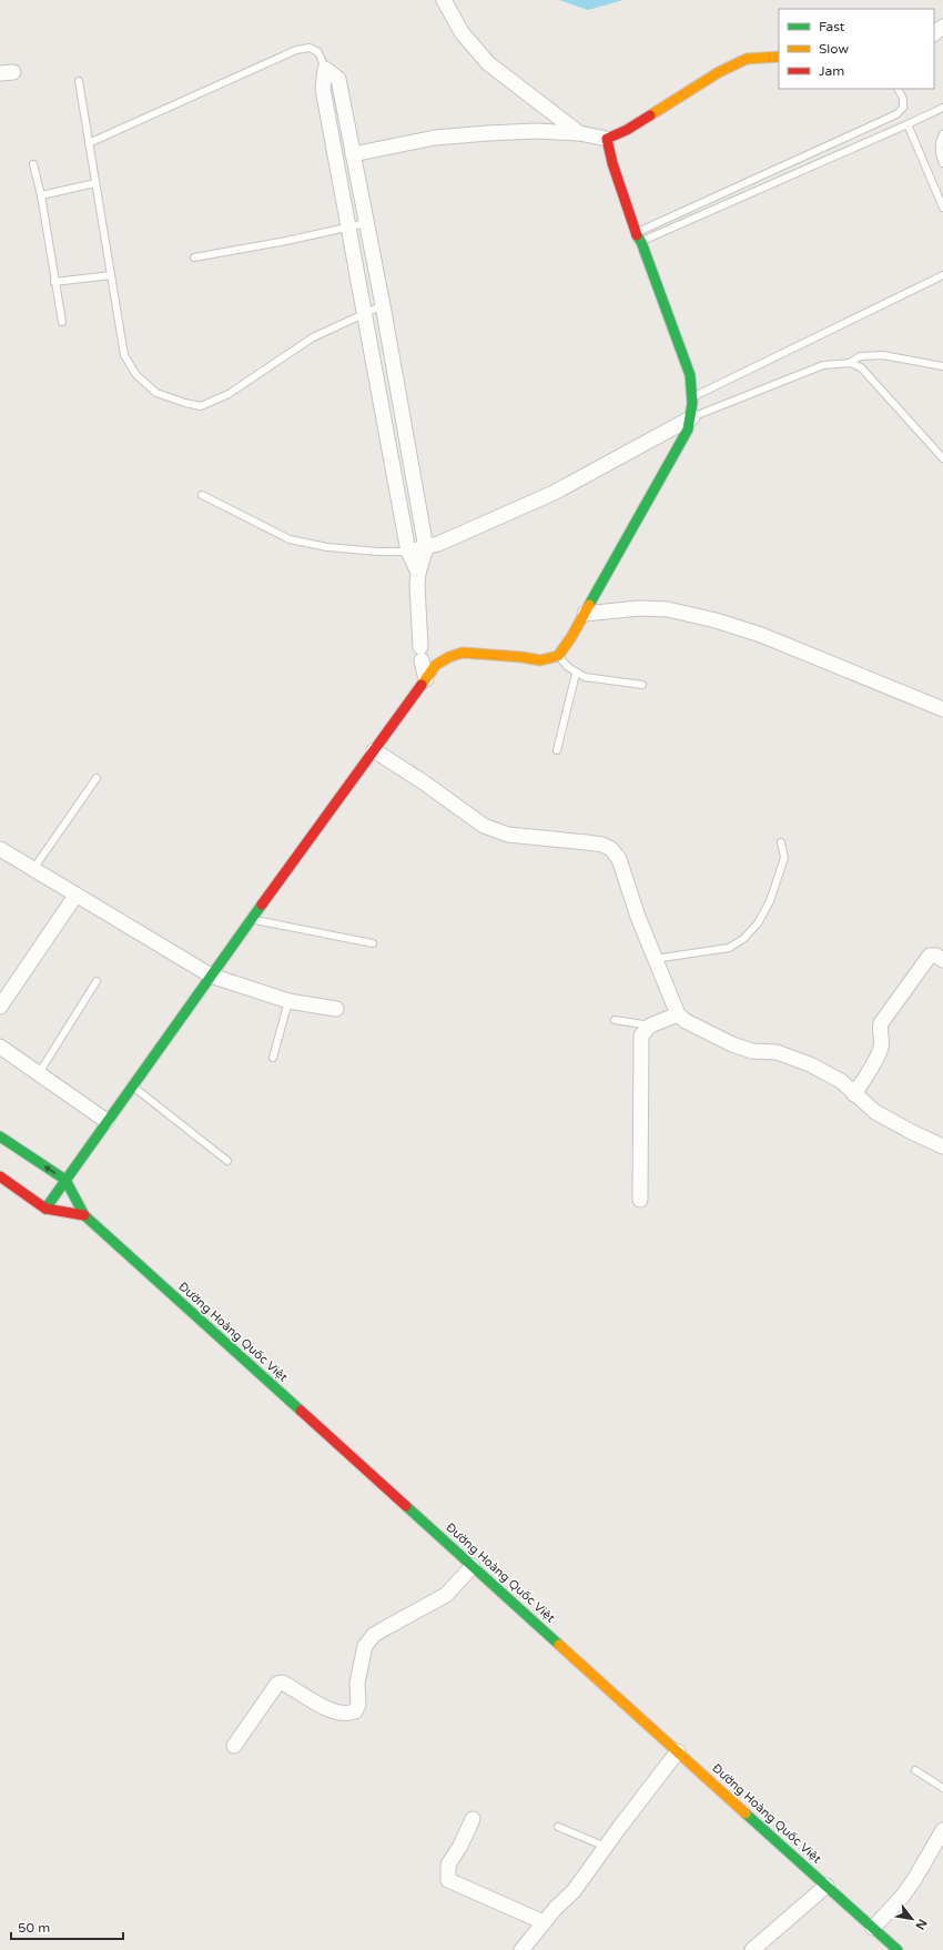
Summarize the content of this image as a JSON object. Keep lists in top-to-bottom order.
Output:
{
  "streets": {
    "main road": ["Đường Hoàng Quốc Việt"]
  },
  "legend": ["Fast", "Slow", "Jam"],
  "scale_bar": "50 m",
  "north": "bottom right"
}
